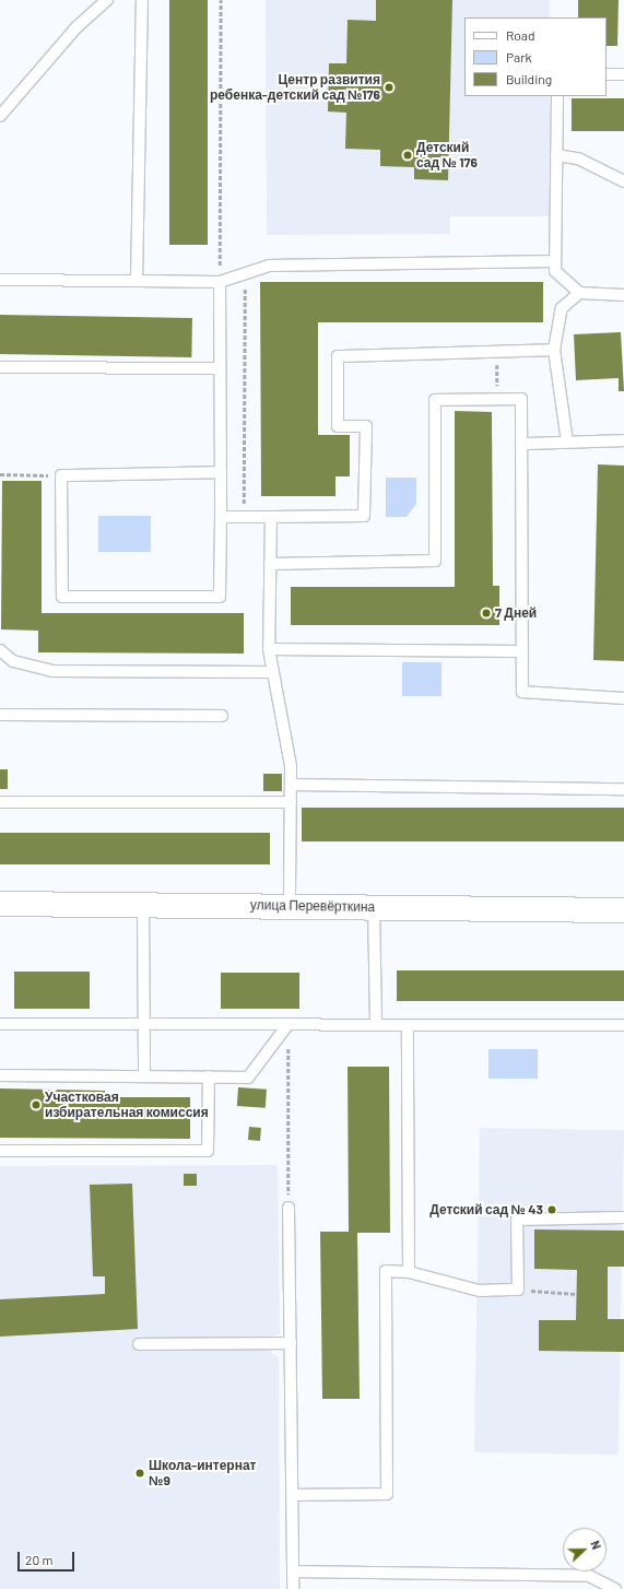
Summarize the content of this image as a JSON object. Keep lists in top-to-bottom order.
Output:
{
  "streets": {
    "street": ["улица Перевёрткина"]
  },
  "places": [
    "Центр развития ребенка-детский сад №176",
    "Детский сад № 176",
    "7 Дней",
    "Участковая избирательная комиссия",
    "Детский сад № 43",
    "Школа-интернат №9"
  ],
  "legend": ["Road", "Park", "Building"],
  "scale_bar": "20 m",
  "north": "right"
}
